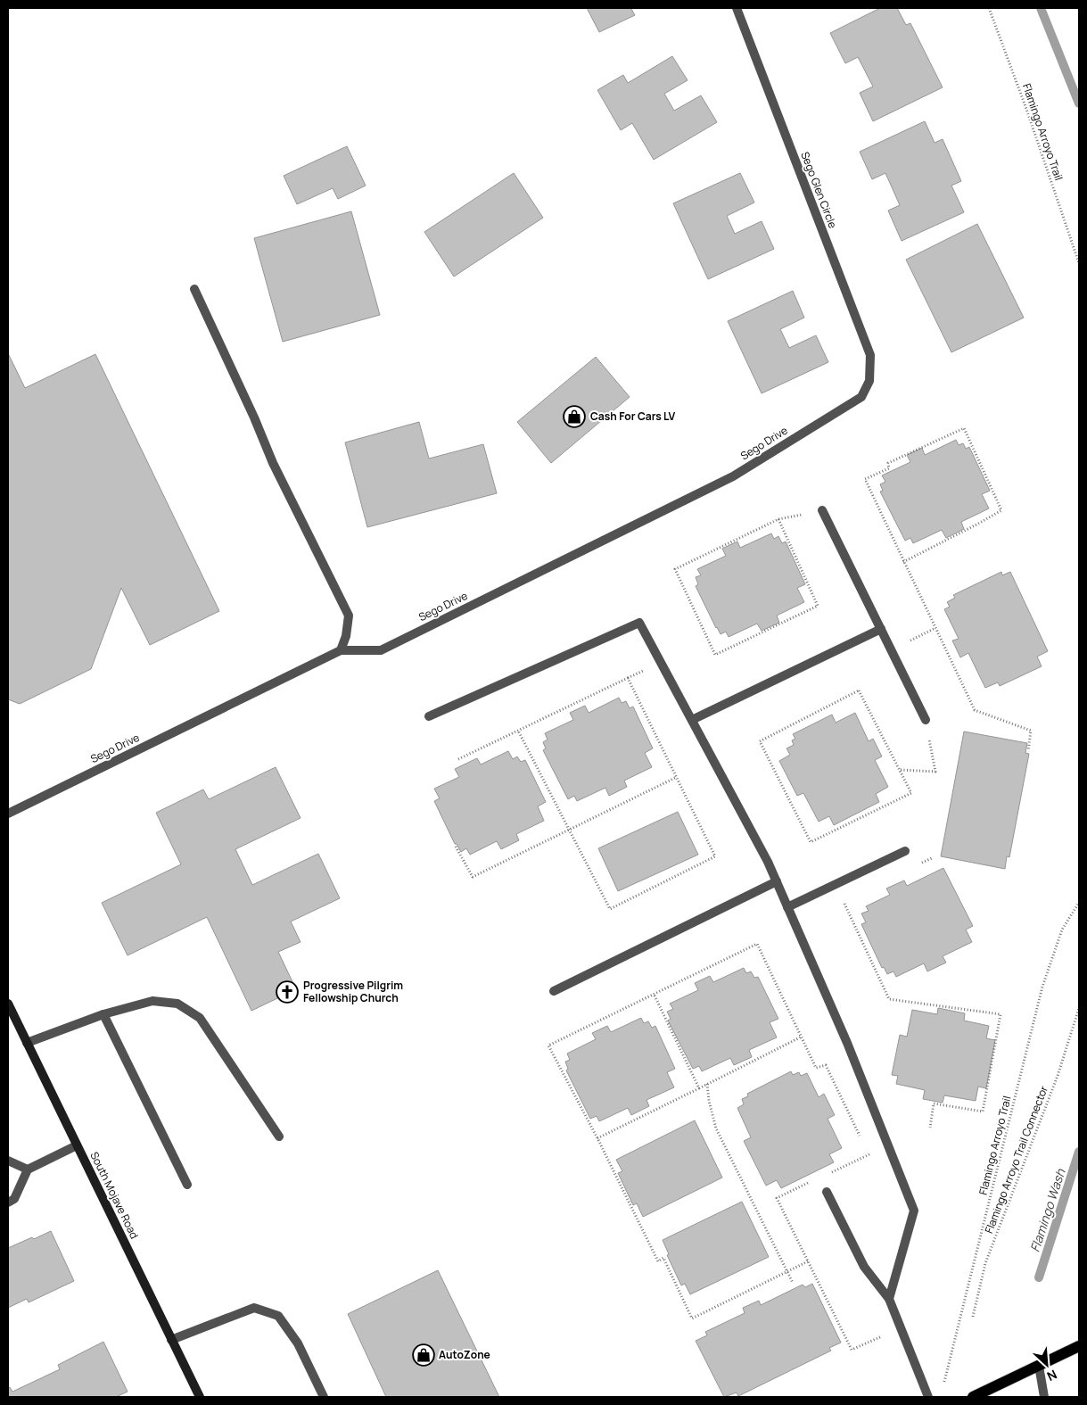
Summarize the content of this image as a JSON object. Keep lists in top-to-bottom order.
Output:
{
  "streets": {
    "street": ["Sego Glen Circle", "Sego Drive", "South Mojave Road"],
    "path": ["Flamingo Arroyo Trail", "Flamingo Arroyo Trail Connector"]
  },
  "crossings": [
    ["Sego Glen Circle", "Sego Drive"]
  ],
  "water": ["Flamingo Wash"],
  "places": {
    "shop": ["Cash For Cars LV", "AutoZone"],
    "church": ["Progressive Pilgrim Fellowship Church"]
  },
  "north": "bottom right"
}
